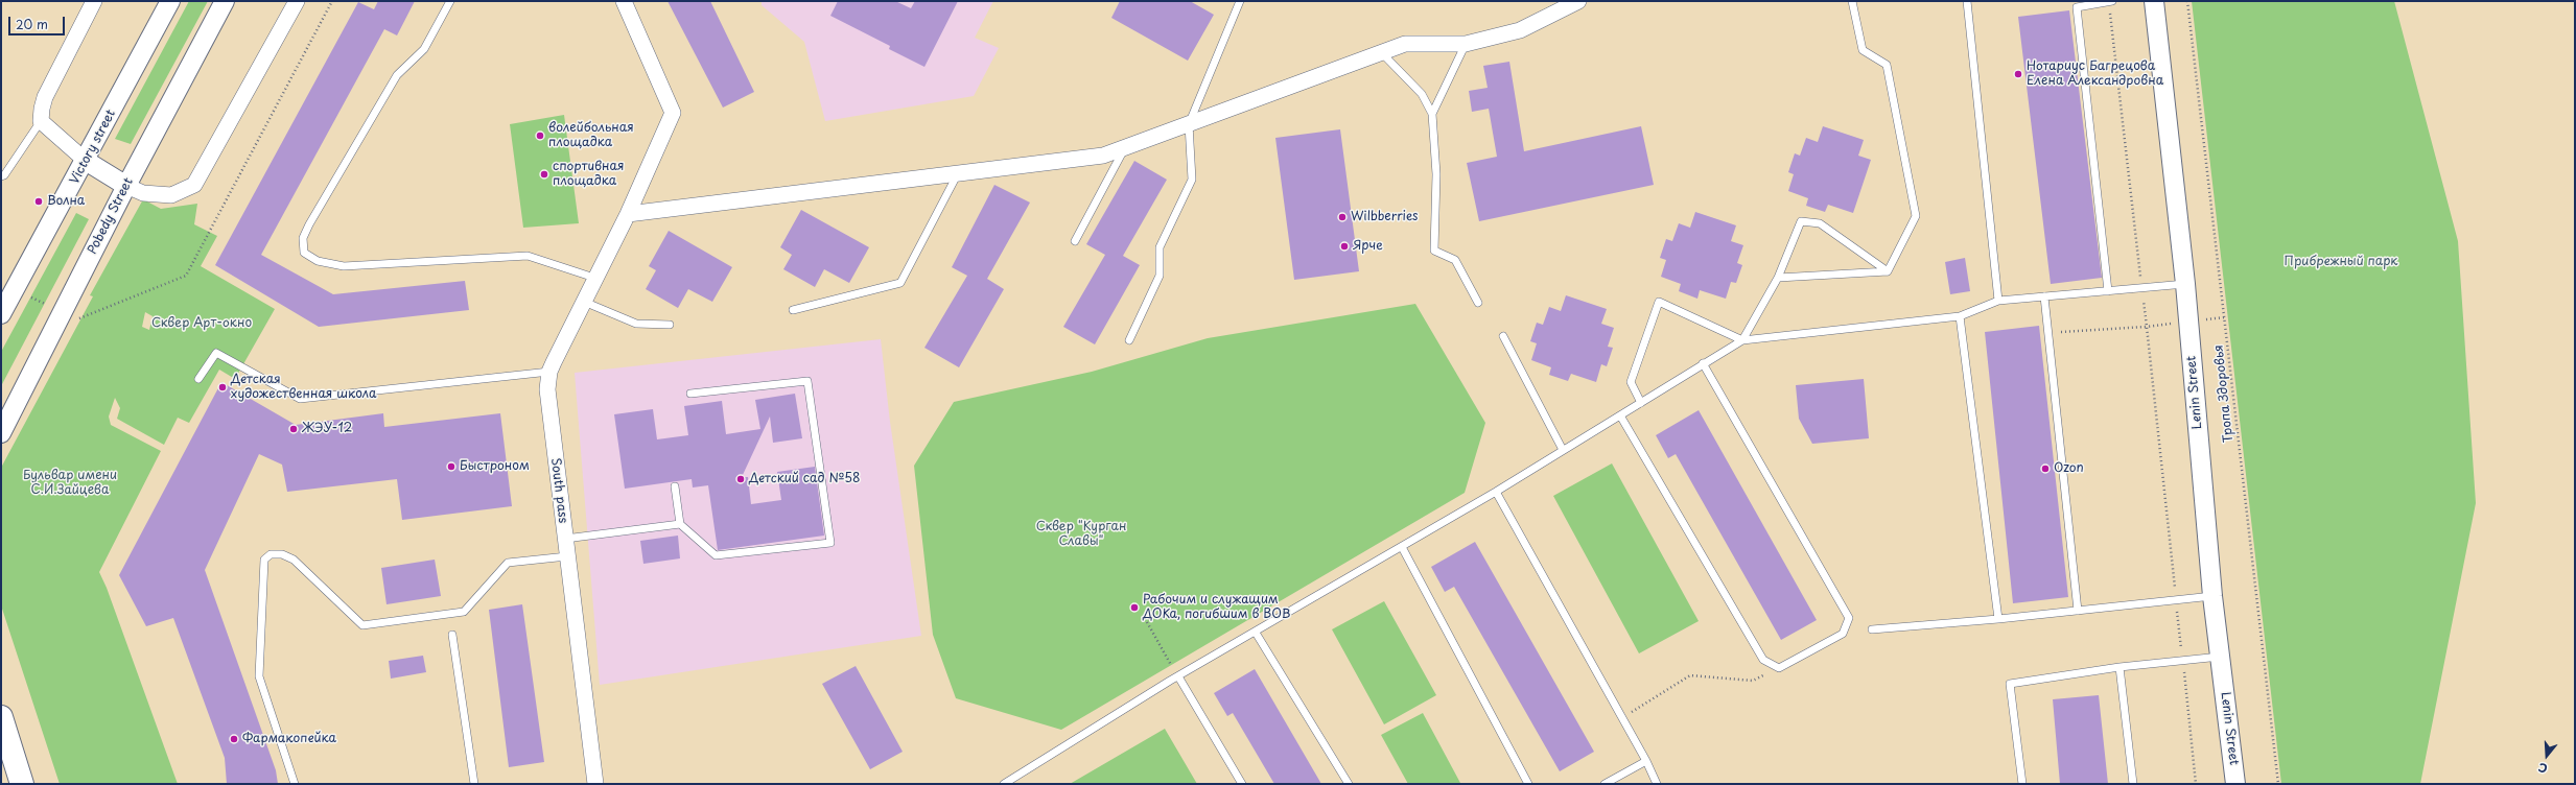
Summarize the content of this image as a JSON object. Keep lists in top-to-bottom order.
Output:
{
  "streets": {
    "street": [
      "Victory street",
      "Pobedy Street",
      "Lenin Street",
      "South pass"
    ],
    "path": ["Тропа Здоровья"]
  },
  "parks": [
    "Прибрежный парк",
    "Сквер Арт-окно",
    "Бульвар имени С.И.Зайцева",
    "Сквер \"Курган Славы\""
  ],
  "places": [
    "Нотариус Багрецова Елена Александровна",
    "волейбольная площадка",
    "спортивная площадка",
    "Волна",
    "Wilbberries",
    "Ярче",
    "Детская художественная школа",
    "ЖЭУ-12",
    "Быстроном",
    "Ozon",
    "Детский сад №58",
    "Рабочим и служащим ДОКа, погибшим в ВОВ",
    "Фармакопейка"
  ],
  "scale_bar": "20 m",
  "north": "bottom"
}
